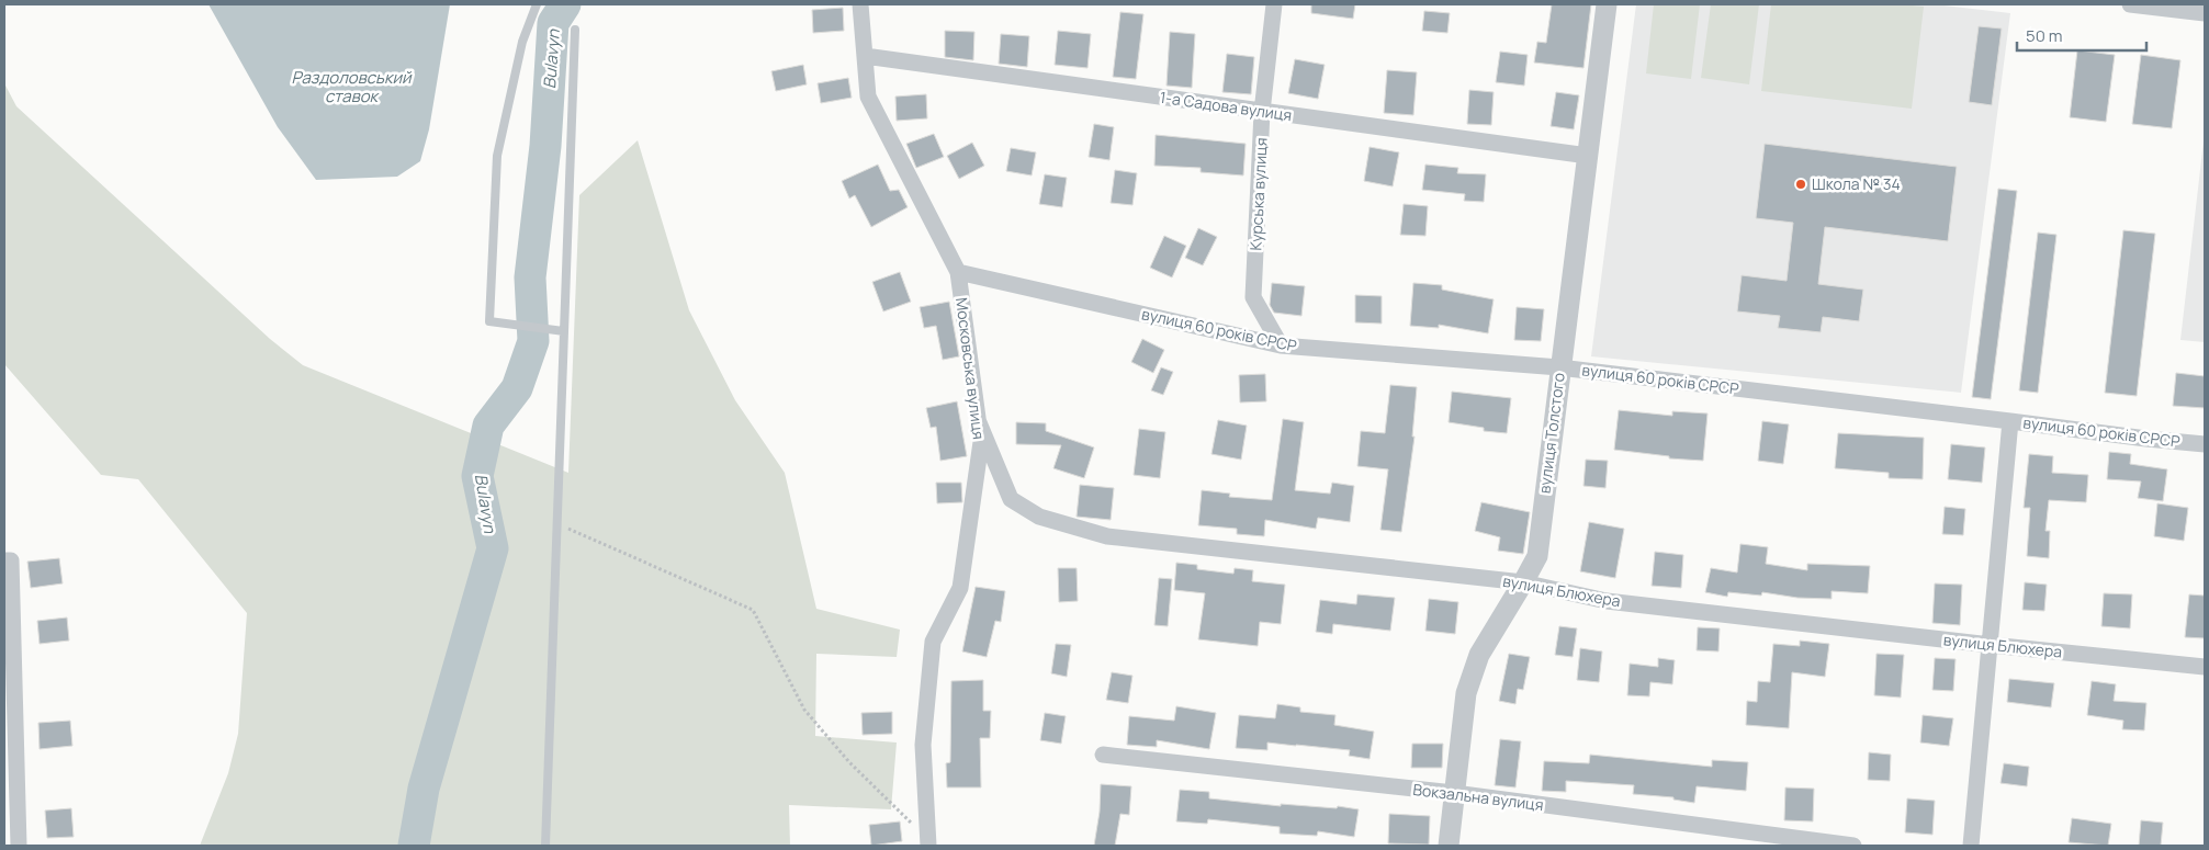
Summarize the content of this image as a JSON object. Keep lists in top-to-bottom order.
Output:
{
  "streets": {
    "street": [
      "1-а Садова вулиця",
      "Курська вулиця",
      "вулиця 60 років СРСР",
      "Московська вулиця",
      "вулиця Толстого",
      "вулиця Блюхера",
      "Вокзальна вулиця"
    ]
  },
  "crossings": [
    ["1-а Садова вулиця", "Курська вулиця"],
    ["1-а Садова вулиця", "Московська вулиця"],
    ["1-а Садова вулиця", "вулиця Толстого"],
    ["Курська вулиця", "вулиця 60 років СРСР"],
    ["вулиця 60 років СРСР", "Московська вулиця"],
    ["вулиця 60 років СРСР", "вулиця Толстого"],
    ["Московська вулиця", "вулиця Блюхера"],
    ["вулиця Толстого", "вулиця Блюхера"],
    ["вулиця Толстого", "Вокзальна вулиця"]
  ],
  "water": ["Bulavyn", "Раздоловський ставок"],
  "places": ["Школа № 34"],
  "scale_bar": "50 m"
}
